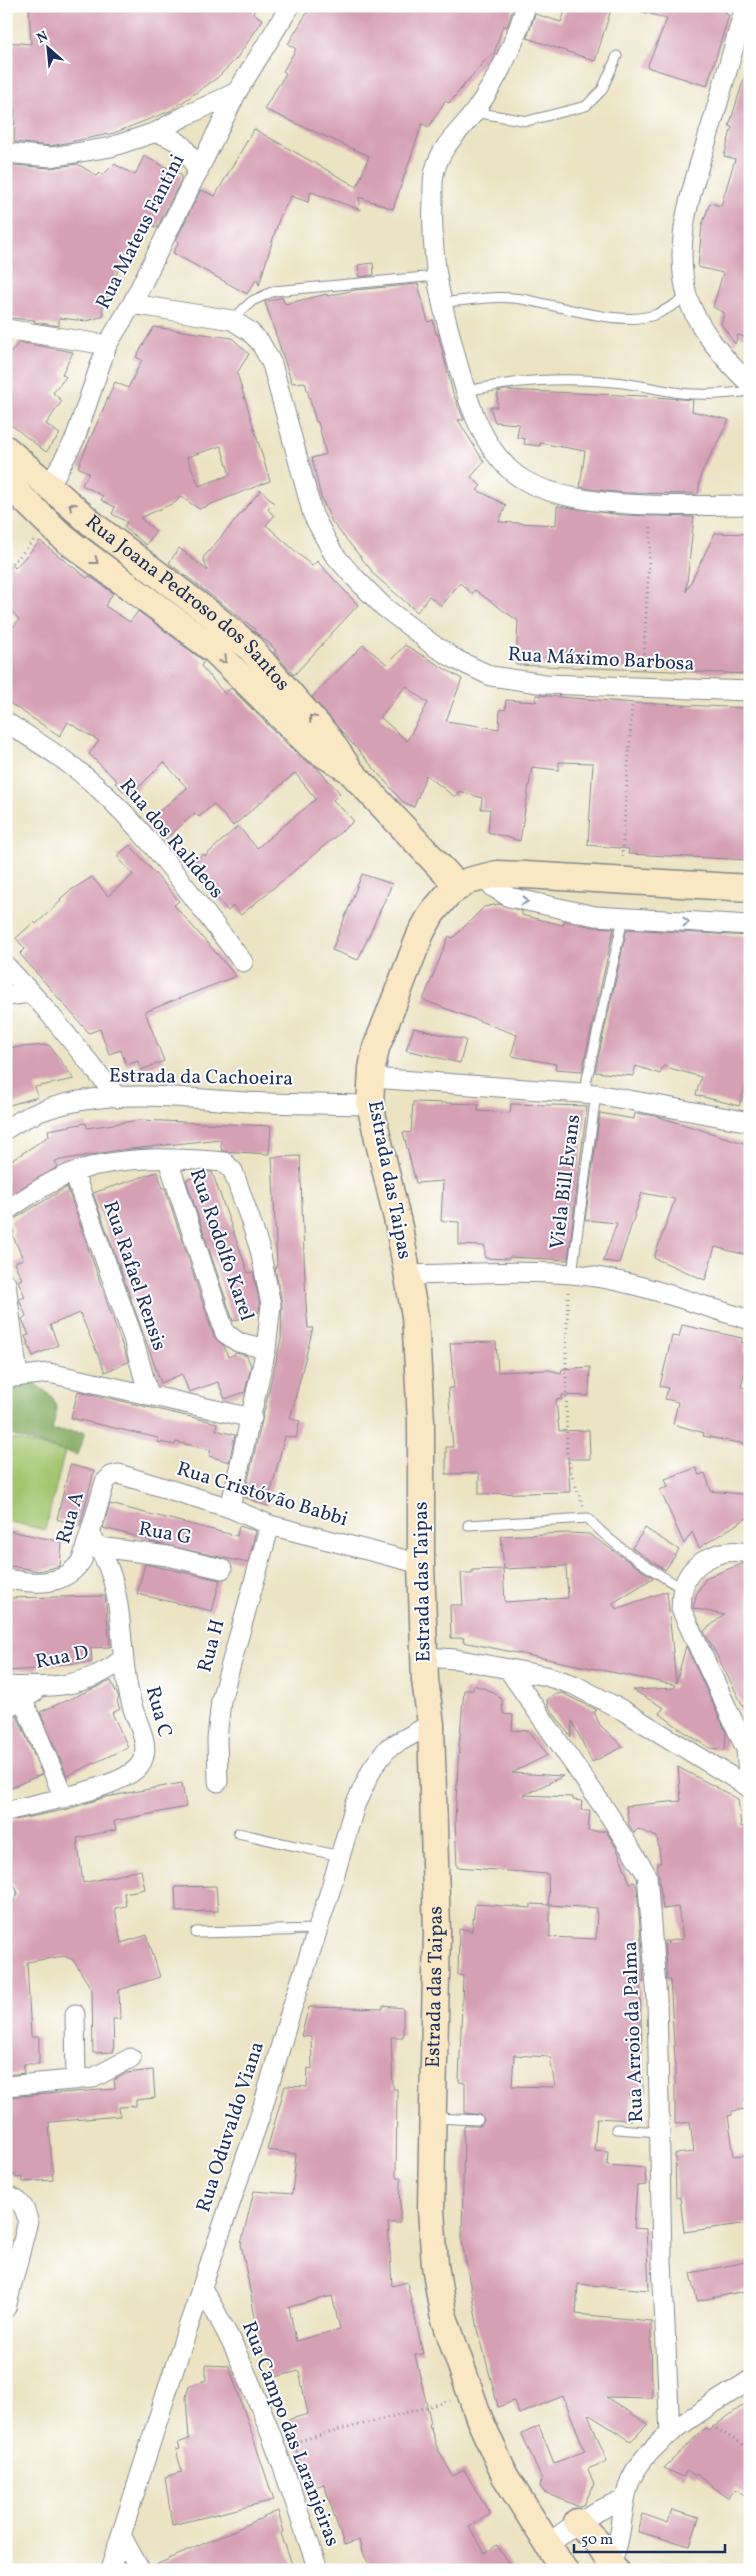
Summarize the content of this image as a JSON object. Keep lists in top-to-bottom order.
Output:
{
  "streets": {
    "main road": ["Rua Joana Pedroso dos Santos", "Estrada das Taipas"],
    "street": [
      "Rua Mateus Fantini",
      "Rua Máximo Barbosa",
      "Rua dos Ralideos",
      "Estrada da Cachoeira",
      "Rua Rodolfo Karel",
      "Rua Rafael Rensis",
      "Rua Cristóvão Babbi",
      "Rua A",
      "Rua G",
      "Rua H",
      "Rua D",
      "Rua C",
      "Rua Arroio da Palma",
      "Rua Oduvaldo Viana",
      "Rua Campo das Laranjeiras"
    ],
    "lane": ["Viela Bill Evans"]
  },
  "crossings": [
    ["Rua Mateus Fantini", "Rua Joana Pedroso dos Santos"],
    ["Rua Joana Pedroso dos Santos", "Estrada das Taipas"],
    ["Estrada da Cachoeira", "Estrada das Taipas"],
    ["Estrada das Taipas", "Rua Cristóvão Babbi"],
    ["Estrada das Taipas", "Rua Oduvaldo Viana"],
    ["Rua Cristóvão Babbi", "Rua A"],
    ["Rua Cristóvão Babbi", "Rua H"],
    ["Rua A", "Rua G"],
    ["Rua A", "Rua C"],
    ["Rua G", "Rua C"],
    ["Rua D", "Rua C"],
    ["Rua Oduvaldo Viana", "Rua Campo das Laranjeiras"]
  ],
  "scale_bar": "50 m",
  "north": "top left"
}
